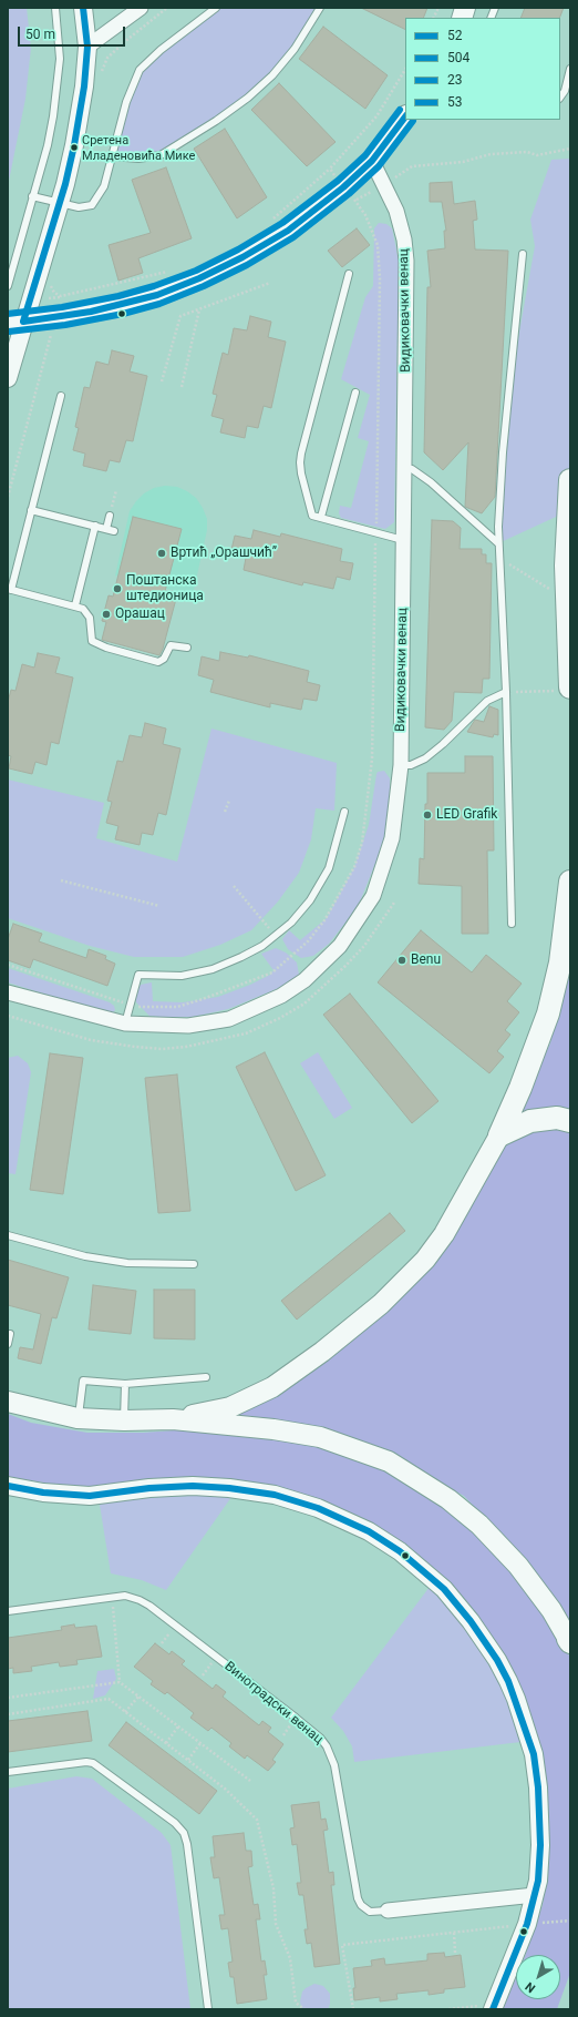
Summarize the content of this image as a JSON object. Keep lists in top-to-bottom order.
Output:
{
  "streets": {
    "street": ["Видиковачки венац", "Виноградски венац"]
  },
  "places": [
    "Сретена Младеновића Мике",
    "Вртић „Орашчић”",
    "Поштанска штедионица",
    "Орашац",
    "LED Grafik",
    "Benu"
  ],
  "lines": [
    "transit line 504",
    "transit line 53",
    "transit line 23",
    "transit line 52"
  ],
  "legend": [
    "52",
    "504",
    "23",
    "53"
  ],
  "scale_bar": "50 m",
  "north": "bottom left"
}
